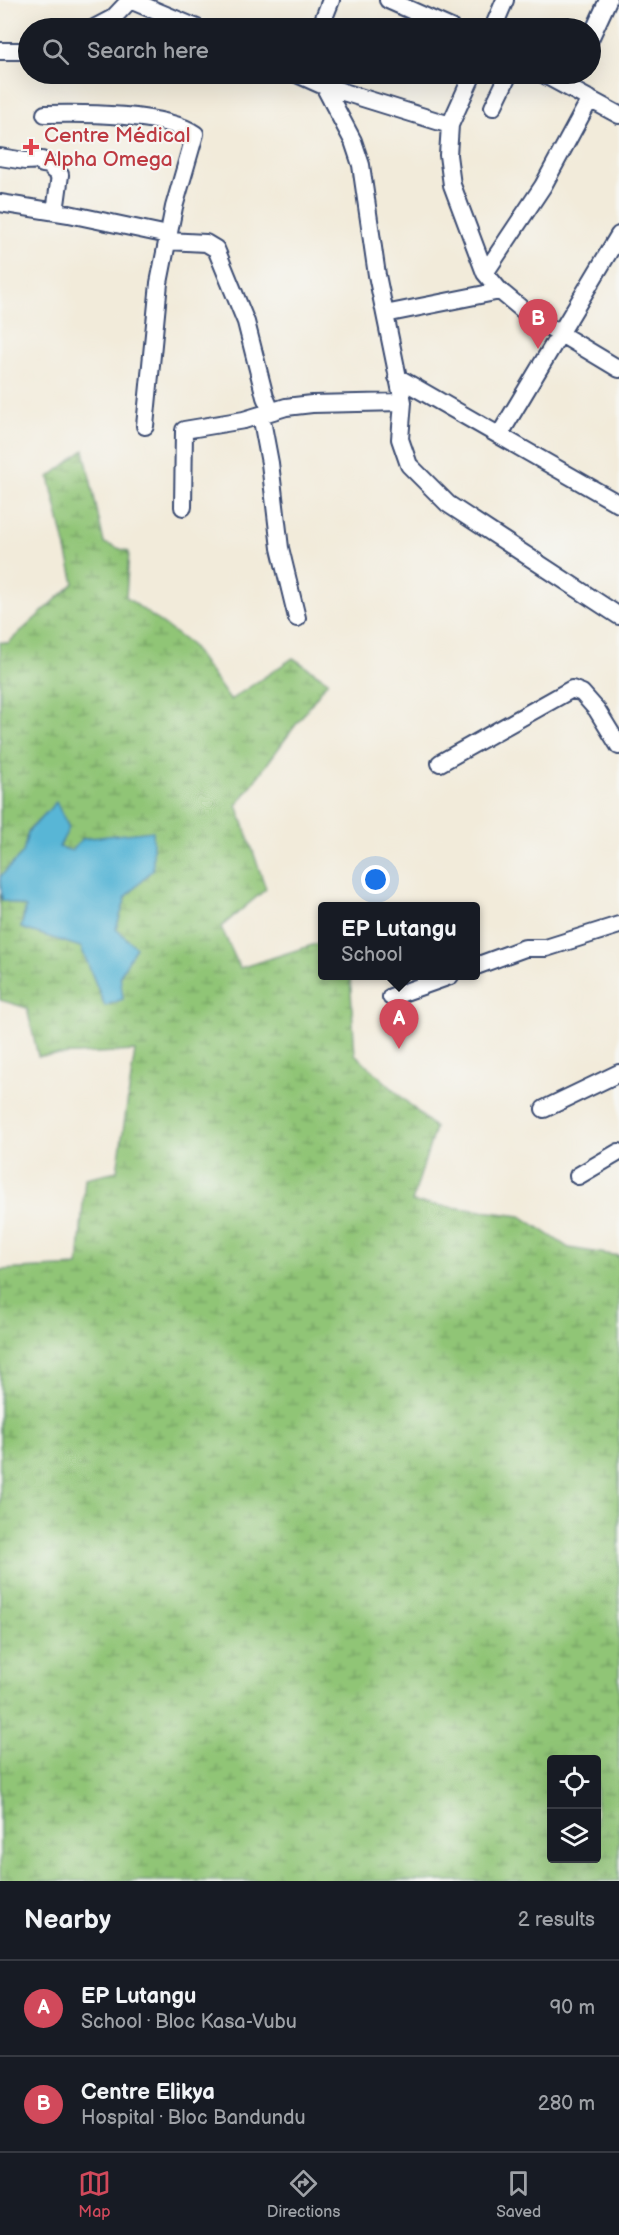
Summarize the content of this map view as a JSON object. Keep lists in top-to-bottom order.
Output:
{
  "places": {
    "health": ["Centre Médical Alpha Omega"]
  },
  "page": {
    "search": "Search here",
    "pins": ["B", "A"],
    "popup": ["EP Lutangu", "School"],
    "heading": ["Nearby", "2 results"],
    "list": [
      {
        "mark": "A",
        "name": "EP Lutangu",
        "note": "School · Bloc Kasa-Vubu",
        "value": "90 m"
      },
      {
        "mark": "B",
        "name": "Centre Elikya",
        "note": "Hospital · Bloc Bandundu",
        "value": "280 m"
      }
    ],
    "nav": ["Map", "Directions", "Saved"]
  }
}
